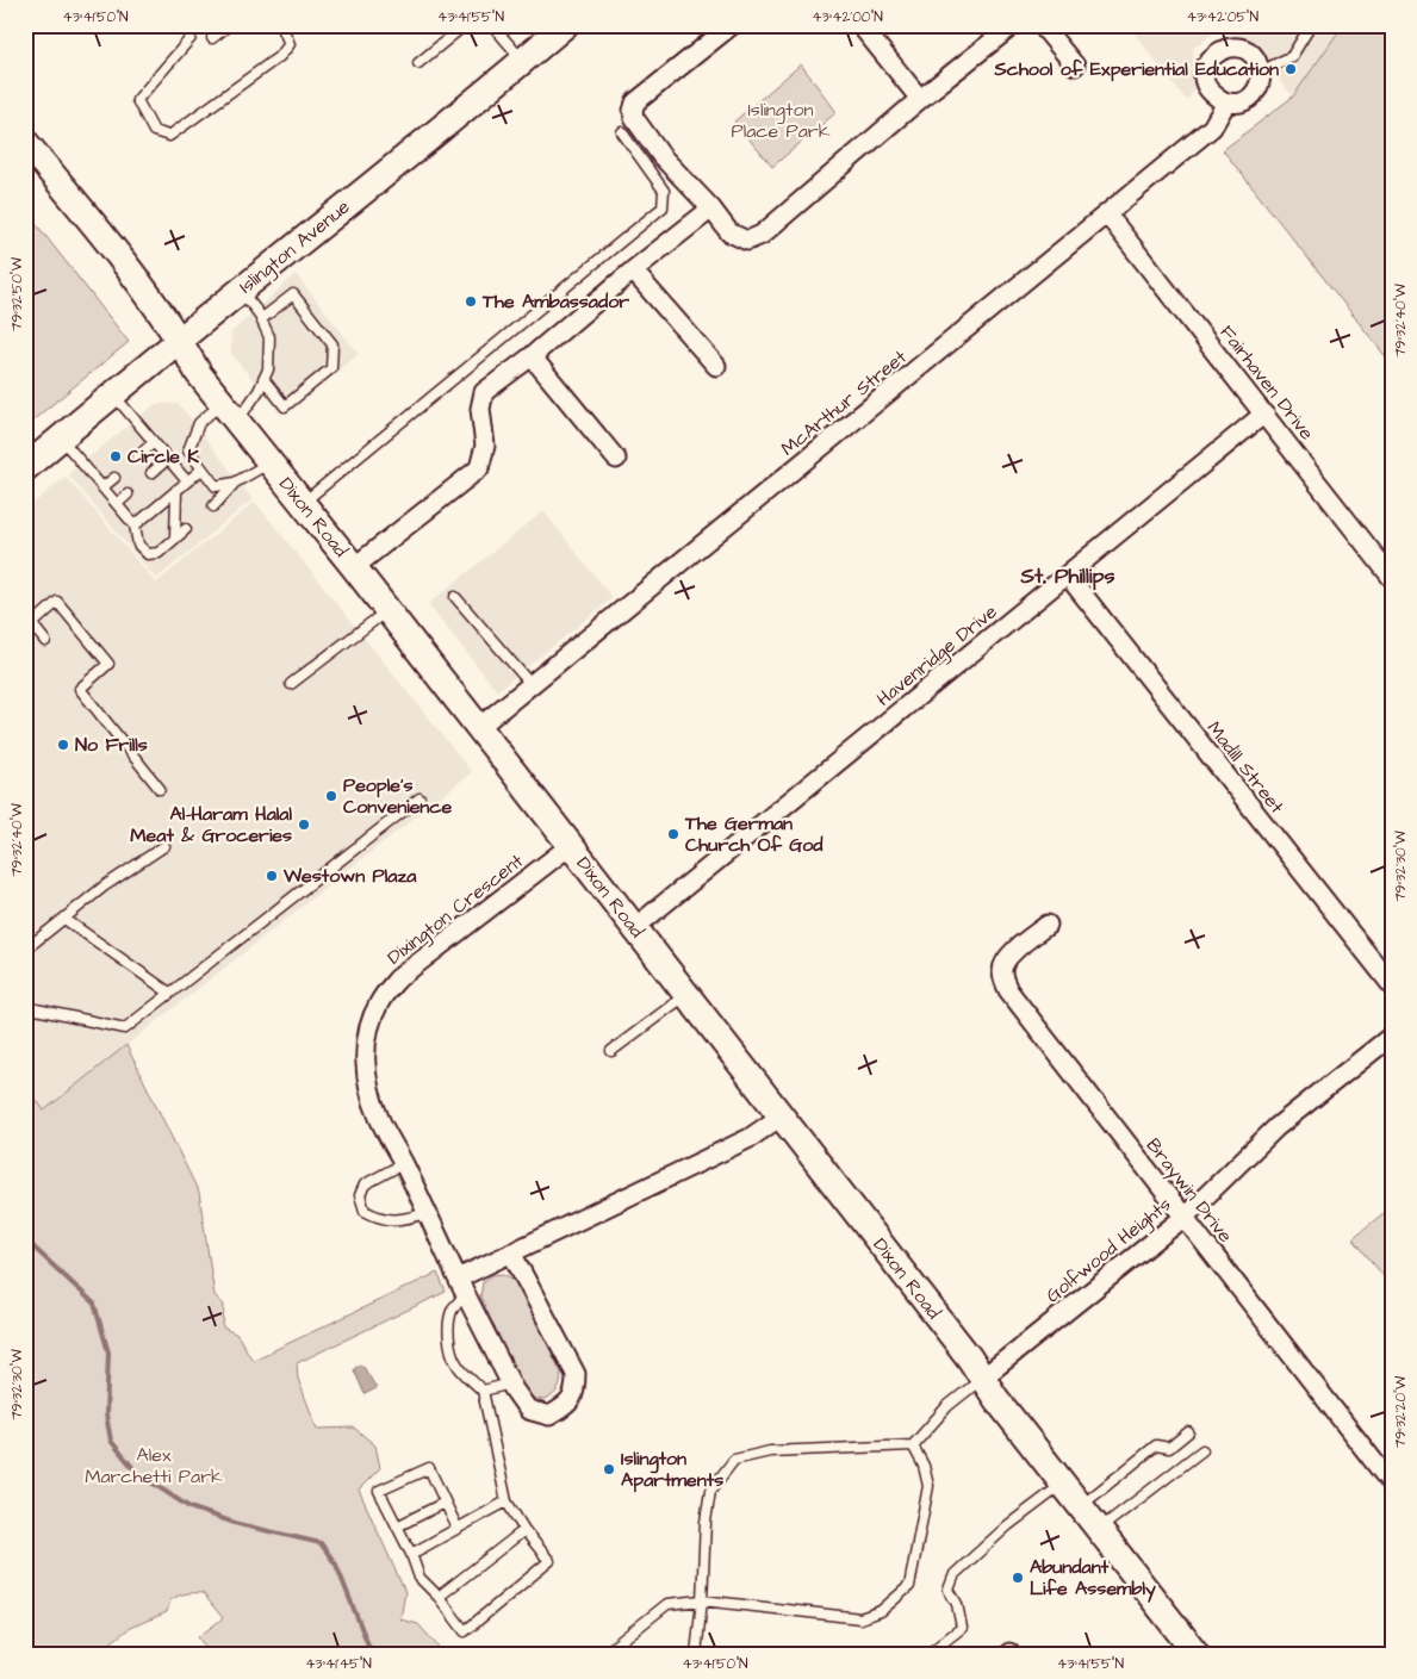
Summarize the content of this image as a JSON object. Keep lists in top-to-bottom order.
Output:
{
  "streets": {
    "main road": ["Islington Avenue", "Dixon Road"],
    "street": [
      "Fairhaven Drive",
      "McArthur Street",
      "Havenridge Drive",
      "Madill Street",
      "Dixington Crescent",
      "Braywin Drive",
      "Golfwood Heights"
    ]
  },
  "crossings": [
    ["Islington Avenue", "Dixon Road"],
    ["Fairhaven Drive", "McArthur Street"],
    ["Fairhaven Drive", "Havenridge Drive"],
    ["McArthur Street", "Dixon Road"],
    ["Dixon Road", "Havenridge Drive"],
    ["Dixon Road", "Dixington Crescent"],
    ["Dixon Road", "Golfwood Heights"],
    ["Havenridge Drive", "Madill Street"],
    ["Braywin Drive", "Golfwood Heights"]
  ],
  "districts": ["St. Phillips"],
  "parks": ["Islington Place Park", "Alex Marchetti Park"],
  "places": [
    "School of Experiential Education",
    "The Ambassador",
    "Circle K",
    "No Frills",
    "People's Convenience",
    "Al-Haram Halal Meat & Groceries",
    "The German Church Of God",
    "Westown Plaza",
    "Islington Apartments",
    "Abundant Life Assembly"
  ],
  "coordinates": [
    "43°41'50\"N",
    "43°41'55\"N",
    "43°42'00\"N",
    "43°42'05\"N",
    "79°32'50\"W",
    "79°32'40\"W",
    "79°32'30\"W",
    "79°32'20\"W",
    "43°41'45\"N"
  ]
}
